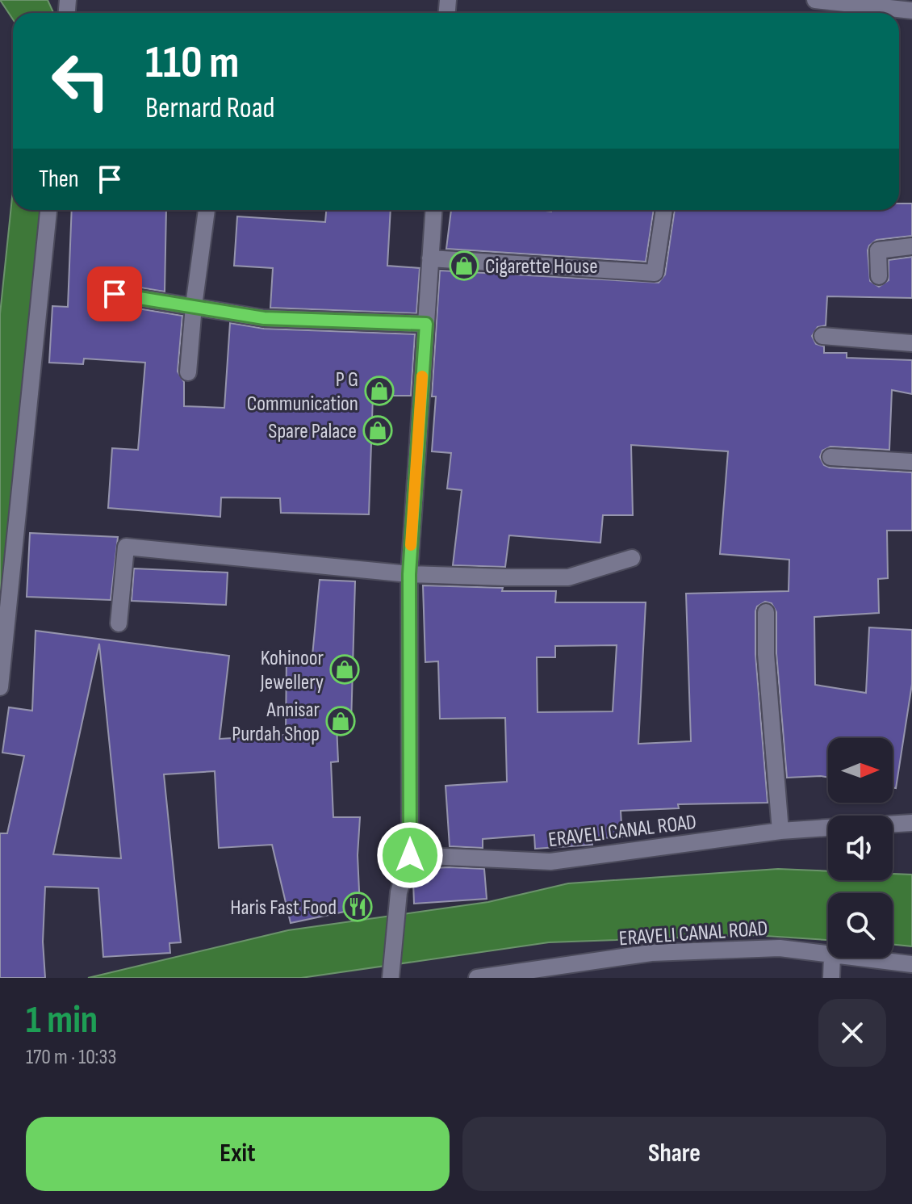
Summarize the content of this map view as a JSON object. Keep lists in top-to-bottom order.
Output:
{
  "streets": {
    "street": ["ERAVELI CANAL ROAD"]
  },
  "places": {
    "shop": [
      "Cigarette House",
      "P G Communication",
      "Spare Palace",
      "Kohinoor Jewellery",
      "Annisar Purdah Shop"
    ],
    "restaurant": ["Haris Fast Food"]
  },
  "north": "right",
  "page": {
    "turn": ["110 m", "Bernard Road"],
    "then": "Then",
    "heading": ["1 min", "170 m · 10:33"],
    "buttons": ["Exit", "Share"]
  }
}
